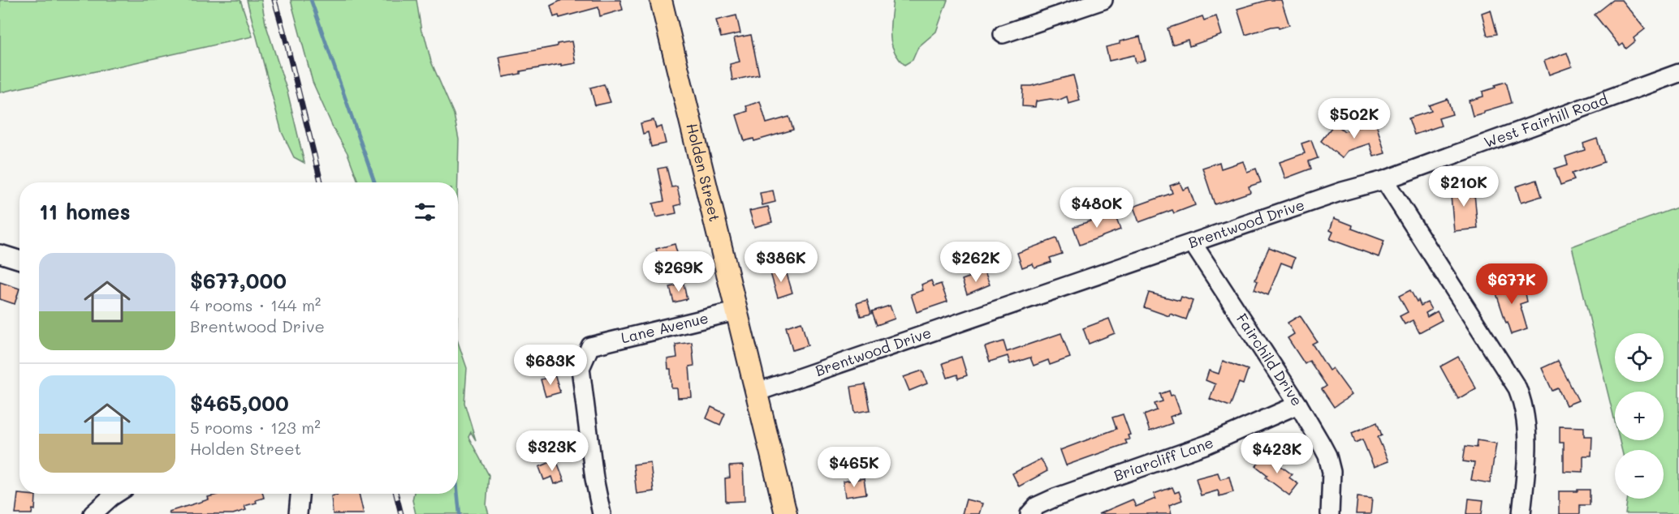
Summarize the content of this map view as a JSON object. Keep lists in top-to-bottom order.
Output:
{
  "streets": {
    "main road": ["Holden Street"],
    "street": [
      "West Fairhill Road",
      "Brentwood Drive",
      "Lane Avenue",
      "Fairchild Drive",
      "Briarcliff Lane"
    ]
  },
  "crossings": [
    ["West Fairhill Road", "Brentwood Drive"],
    ["Holden Street", "Brentwood Drive"],
    ["Holden Street", "Lane Avenue"],
    ["Brentwood Drive", "Fairchild Drive"],
    ["Fairchild Drive", "Briarcliff Lane"]
  ],
  "page": {
    "price": [
      "$502K",
      "$210K",
      "$480K",
      "$386K",
      "$262K",
      "$269K",
      "$677K",
      "$683K",
      "$323K",
      "$423K",
      "$465K"
    ],
    "heading": "11 homes",
    "list": [
      {
        "name": "$677,000",
        "note": "4 rooms · 144 m² · Brentwood Drive"
      },
      {
        "name": "$465,000",
        "note": "5 rooms · 123 m² · Holden Street"
      }
    ],
    "map_buttons": ["+", "−"]
  }
}
